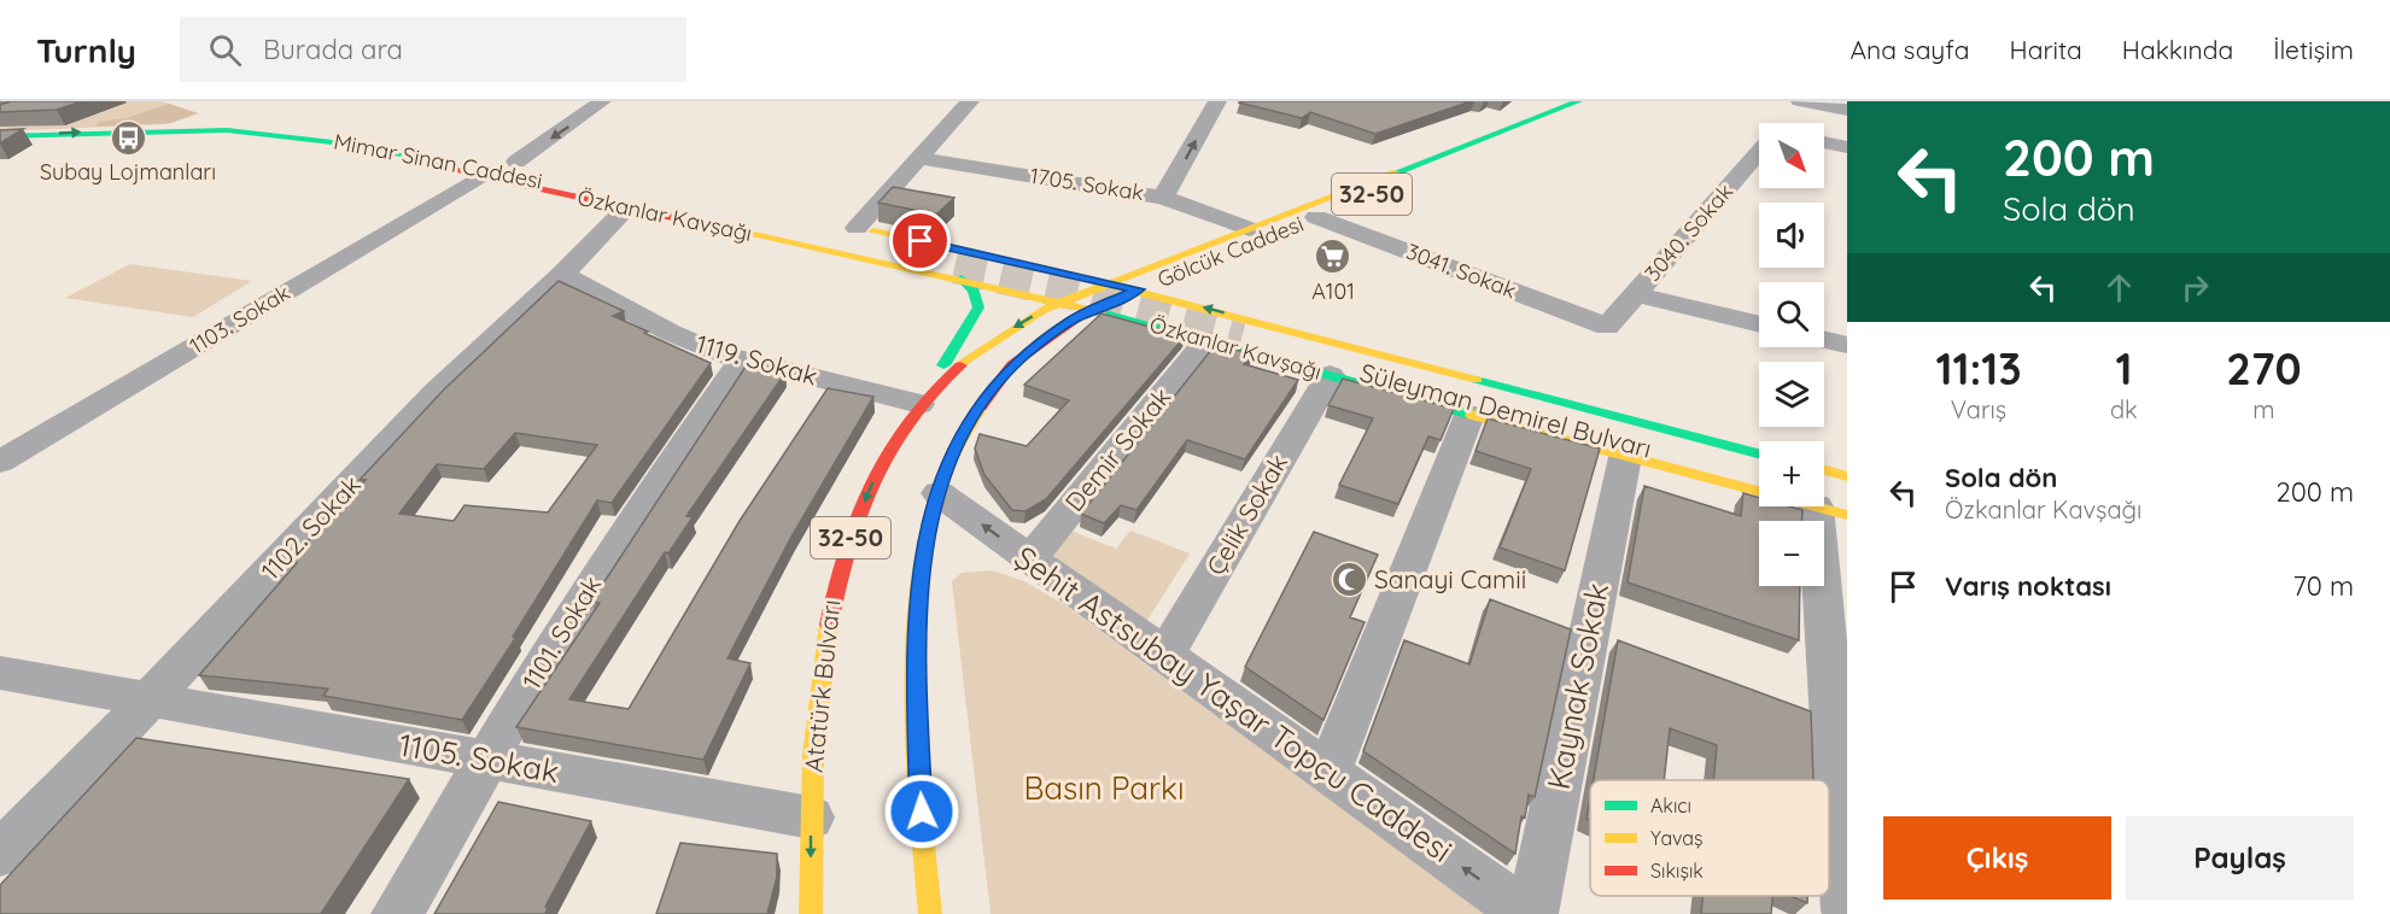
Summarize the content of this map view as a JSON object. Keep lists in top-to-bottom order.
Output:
{
  "streets": {
    "main road": [
      "Mimar Sinan Caddesi",
      "32-50",
      "Özkanlar Kavşağı",
      "Gölcük Caddesi",
      "Süleyman Demirel Bulvarı",
      "Atatürk Bulvarı"
    ],
    "street": [
      "1705. Sokak",
      "3040. Sokak",
      "3041. Sokak",
      "1103. Sokak",
      "1119. Sokak",
      "Demir Sokak",
      "Çelik Sokak",
      "1102. Sokak",
      "1101. Sokak",
      "Kaynak Sokak",
      "Şehit Astsubay Yaşar Topçu Caddesi",
      "1105. Sokak"
    ]
  },
  "crossings": [
    ["Mimar Sinan Caddesi", "Özkanlar Kavşağı"],
    ["1705. Sokak", "Gölcük Caddesi"],
    ["32-50", "Özkanlar Kavşağı"],
    ["32-50", "Gölcük Caddesi"],
    ["32-50", "Şehit Astsubay Yaşar Topçu Caddesi"],
    ["Özkanlar Kavşağı", "Gölcük Caddesi"],
    ["Özkanlar Kavşağı", "1103. Sokak"],
    ["Özkanlar Kavşağı", "Demir Sokak"],
    ["Özkanlar Kavşağı", "Çelik Sokak"],
    ["Özkanlar Kavşağı", "1102. Sokak"],
    ["Özkanlar Kavşağı", "Atatürk Bulvarı"],
    ["Özkanlar Kavşağı", "Kaynak Sokak"],
    ["3040. Sokak", "3041. Sokak"],
    ["Gölcük Caddesi", "3041. Sokak"],
    ["Gölcük Caddesi", "Atatürk Bulvarı"],
    ["1119. Sokak", "1102. Sokak"],
    ["1119. Sokak", "1101. Sokak"],
    ["1119. Sokak", "Atatürk Bulvarı"],
    ["Demir Sokak", "Şehit Astsubay Yaşar Topçu Caddesi"],
    ["Çelik Sokak", "Şehit Astsubay Yaşar Topçu Caddesi"],
    ["1102. Sokak", "1105. Sokak"],
    ["1101. Sokak", "1105. Sokak"],
    ["Atatürk Bulvarı", "1105. Sokak"],
    ["Kaynak Sokak", "Şehit Astsubay Yaşar Topçu Caddesi"]
  ],
  "one_way": ["Şehit Astsubay Yaşar Topçu Caddesi"],
  "parks": ["Basın Parkı"],
  "places": {
    "bus stop": ["Subay Lojmanları"],
    "supermarket": ["A101"],
    "mosque": ["Sanayi Camii"]
  },
  "legend": ["Akıcı", "Yavaş", "Sıkışık"],
  "north": "bottom right",
  "page": {
    "header": "Turnly",
    "search": "Burada ara",
    "nav": [
      "Ana sayfa",
      "Harita",
      "Hakkında",
      "İletişim"
    ],
    "turn": ["200 m", "Sola dön"],
    "map_buttons": ["+", "−"],
    "eta": [
      "11:13",
      "Varış",
      "1",
      "dk",
      "270",
      "m"
    ],
    "list": [
      {
        "name": "Sola dön",
        "note": "Özkanlar Kavşağı",
        "value": "200 m"
      },
      {
        "name": "Varış noktası",
        "value": "70 m"
      }
    ],
    "buttons": ["Çıkış", "Paylaş"]
  }
}
